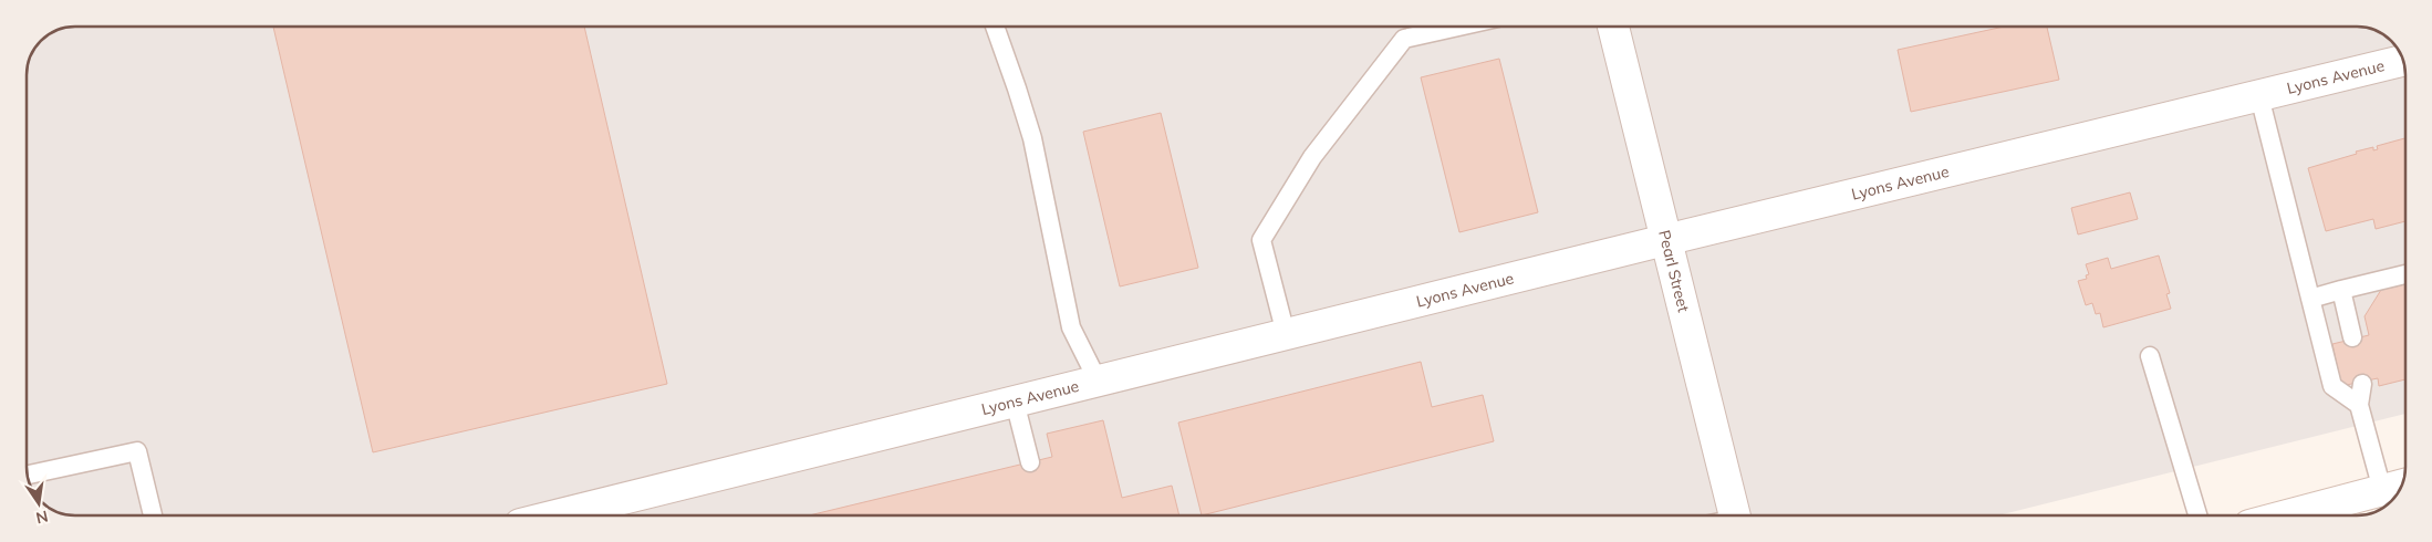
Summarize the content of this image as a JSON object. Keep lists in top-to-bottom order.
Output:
{
  "streets": {
    "street": ["Lyons Avenue", "Pearl Street"]
  },
  "crossings": [
    ["Lyons Avenue", "Pearl Street"]
  ],
  "north": "bottom"
}
